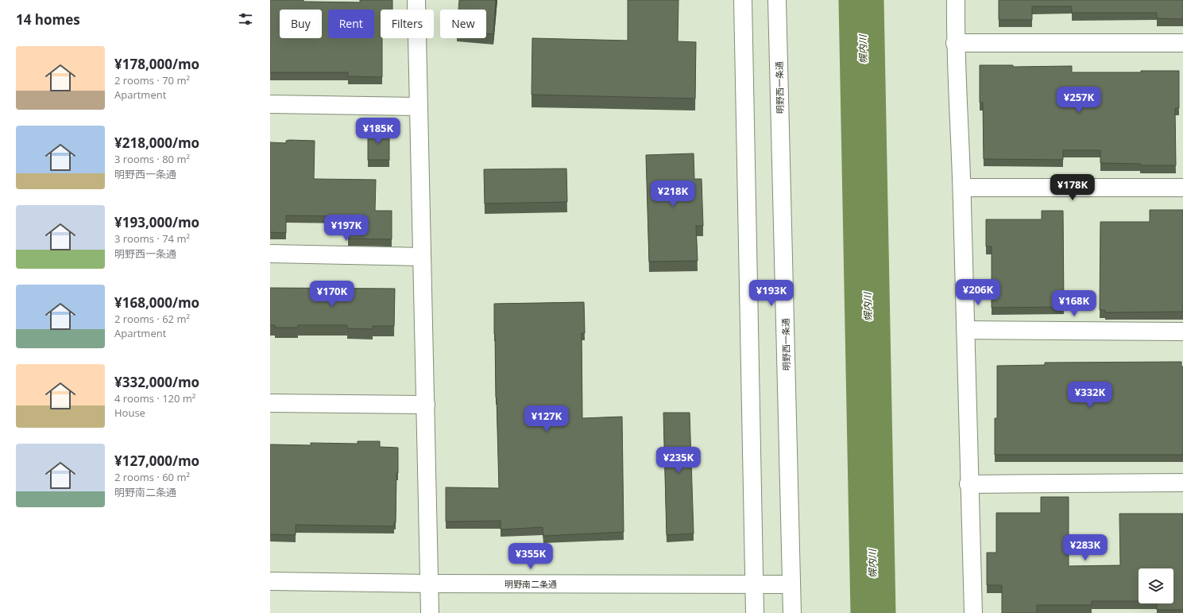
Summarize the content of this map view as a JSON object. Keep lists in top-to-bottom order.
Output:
{
  "streets": {
    "street": ["明野西一条通", "明野南二条通"]
  },
  "crossings": [
    ["明野西一条通", "明野南二条通"]
  ],
  "water": ["幌内川"],
  "page": {
    "heading": "14 homes",
    "chip": [
      "Buy",
      "Rent",
      "Filters",
      "New"
    ],
    "list": [
      {
        "name": "¥178,000/mo",
        "note": "2 rooms · 70 m² · Apartment"
      },
      {
        "name": "¥218,000/mo",
        "note": "3 rooms · 80 m² · 明野西一条通"
      },
      {
        "name": "¥193,000/mo",
        "note": "3 rooms · 74 m² · 明野西一条通"
      },
      {
        "name": "¥168,000/mo",
        "note": "2 rooms · 62 m² · Apartment"
      },
      {
        "name": "¥332,000/mo",
        "note": "4 rooms · 120 m² · House"
      },
      {
        "name": "¥127,000/mo",
        "note": "2 rooms · 60 m² · 明野南二条通"
      }
    ],
    "price": [
      "¥257K",
      "¥185K",
      "¥178K",
      "¥218K",
      "¥197K",
      "¥206K",
      "¥193K",
      "¥170K",
      "¥168K",
      "¥332K",
      "¥127K",
      "¥235K",
      "¥283K",
      "¥355K"
    ]
  }
}
